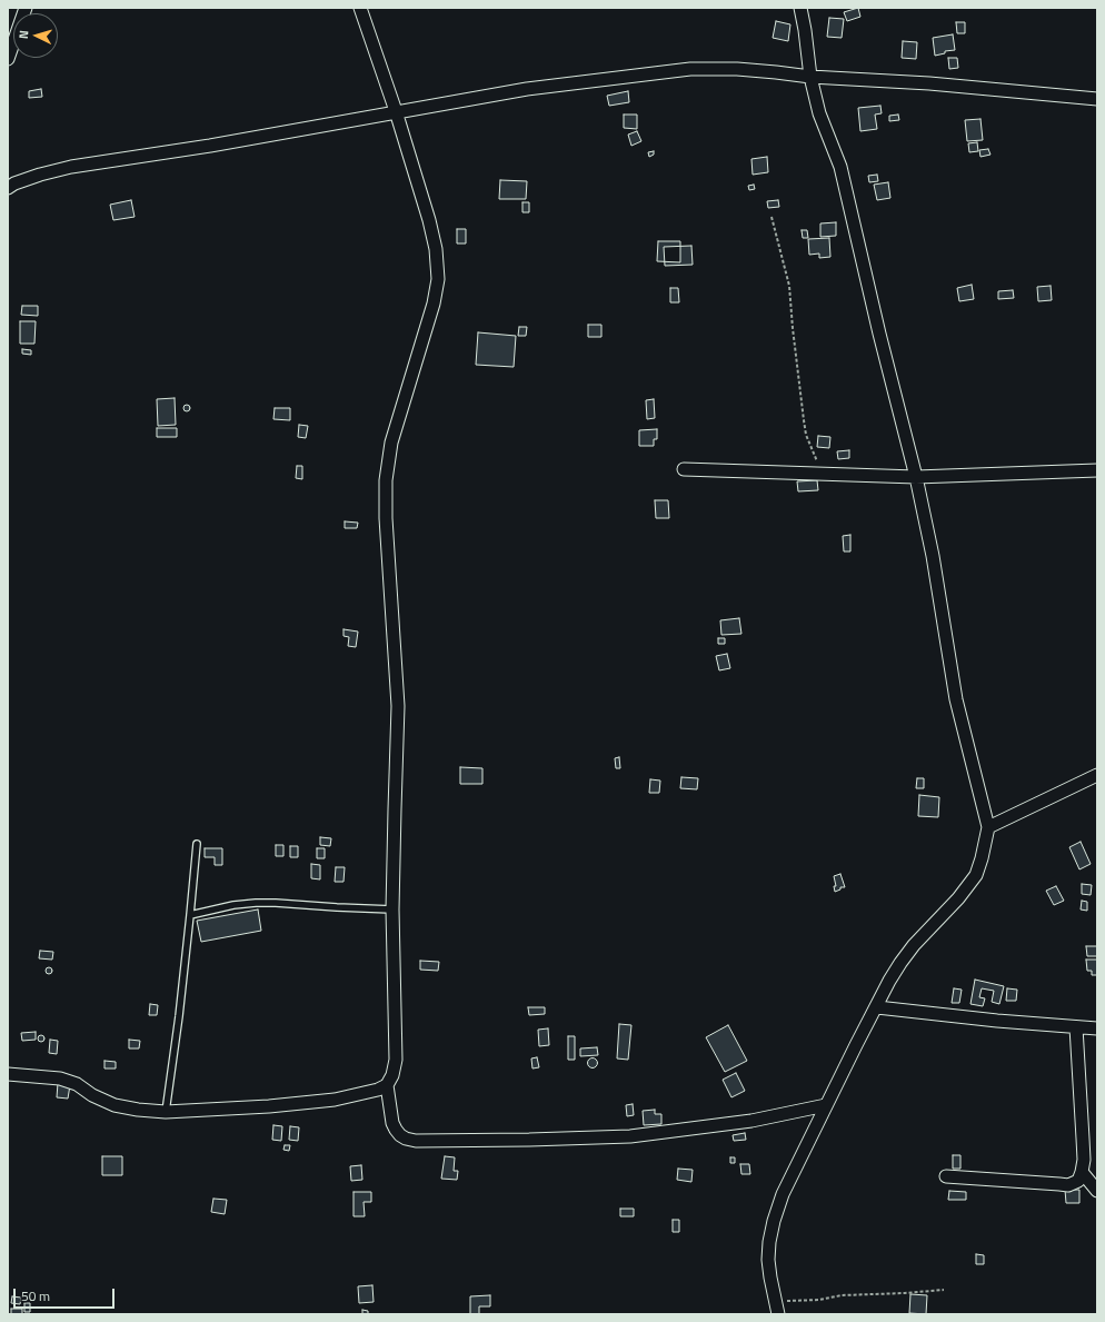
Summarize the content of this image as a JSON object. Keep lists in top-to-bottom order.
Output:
{
  "scale_bar": "50 m",
  "north": "left"
}
